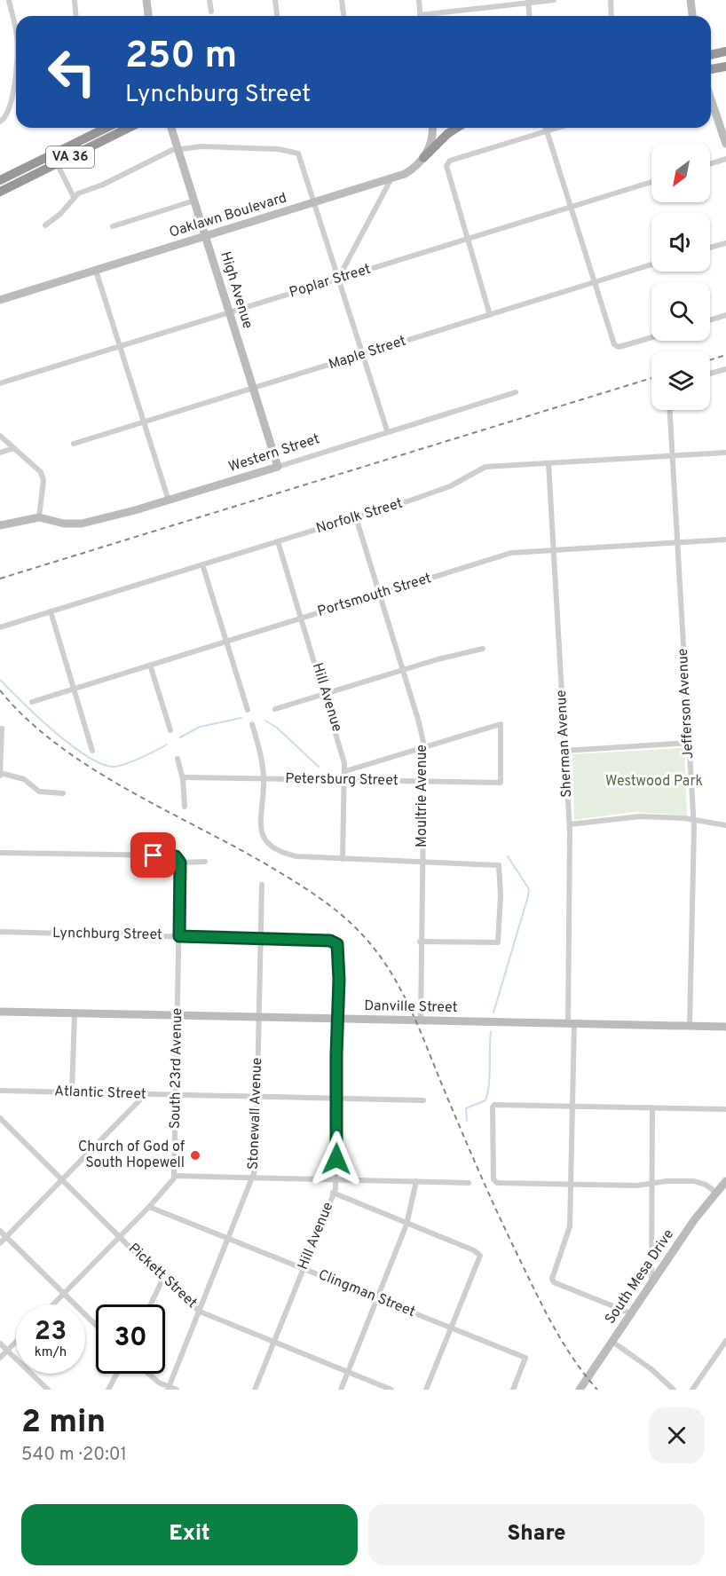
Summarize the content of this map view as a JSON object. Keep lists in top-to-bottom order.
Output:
{
  "streets": {
    "highway": ["VA 36"],
    "street": [
      "Oaklawn Boulevard",
      "Poplar Street",
      "High Avenue",
      "Maple Street",
      "Western Street",
      "Norfolk Street",
      "Portsmouth Street",
      "Hill Avenue",
      "Jefferson Avenue",
      "Sherman Avenue",
      "Petersburg Street",
      "Moultrie Avenue",
      "Lynchburg Street",
      "Danville Street",
      "South 23rd Avenue",
      "Atlantic Street",
      "Stonewall Avenue",
      "Pickett Street",
      "South Mesa Drive",
      "Clingman Street"
    ]
  },
  "crossings": [
    ["Oaklawn Boulevard", "High Avenue"],
    ["Poplar Street", "High Avenue"],
    ["High Avenue", "Maple Street"],
    ["High Avenue", "Western Street"],
    ["Norfolk Street", "Hill Avenue"],
    ["Norfolk Street", "Jefferson Avenue"],
    ["Norfolk Street", "Sherman Avenue"],
    ["Norfolk Street", "Moultrie Avenue"],
    ["Portsmouth Street", "Hill Avenue"],
    ["Portsmouth Street", "Jefferson Avenue"],
    ["Portsmouth Street", "Sherman Avenue"],
    ["Portsmouth Street", "Moultrie Avenue"],
    ["Hill Avenue", "Petersburg Street"],
    ["Hill Avenue", "Lynchburg Street"],
    ["Hill Avenue", "Danville Street"],
    ["Hill Avenue", "Atlantic Street"],
    ["Hill Avenue", "Pickett Street"],
    ["Hill Avenue", "Clingman Street"],
    ["Jefferson Avenue", "Danville Street"],
    ["Sherman Avenue", "Danville Street"],
    ["Sherman Avenue", "South Mesa Drive"],
    ["Petersburg Street", "Moultrie Avenue"],
    ["Moultrie Avenue", "Danville Street"],
    ["Lynchburg Street", "South 23rd Avenue"],
    ["Lynchburg Street", "Stonewall Avenue"],
    ["Danville Street", "South 23rd Avenue"],
    ["Danville Street", "Stonewall Avenue"],
    ["South 23rd Avenue", "Atlantic Street"],
    ["Atlantic Street", "Stonewall Avenue"],
    ["Stonewall Avenue", "Pickett Street"],
    ["Stonewall Avenue", "Clingman Street"]
  ],
  "parks": ["Westwood Park"],
  "places": ["Church of God of South Hopewell"],
  "north": "bottom left",
  "page": {
    "turn": ["250 m", "Lynchburg Street"],
    "speed": "23 km/h",
    "limit": "30",
    "heading": ["2 min", "540 m · 20:01"],
    "buttons": ["Exit", "Share"]
  }
}
